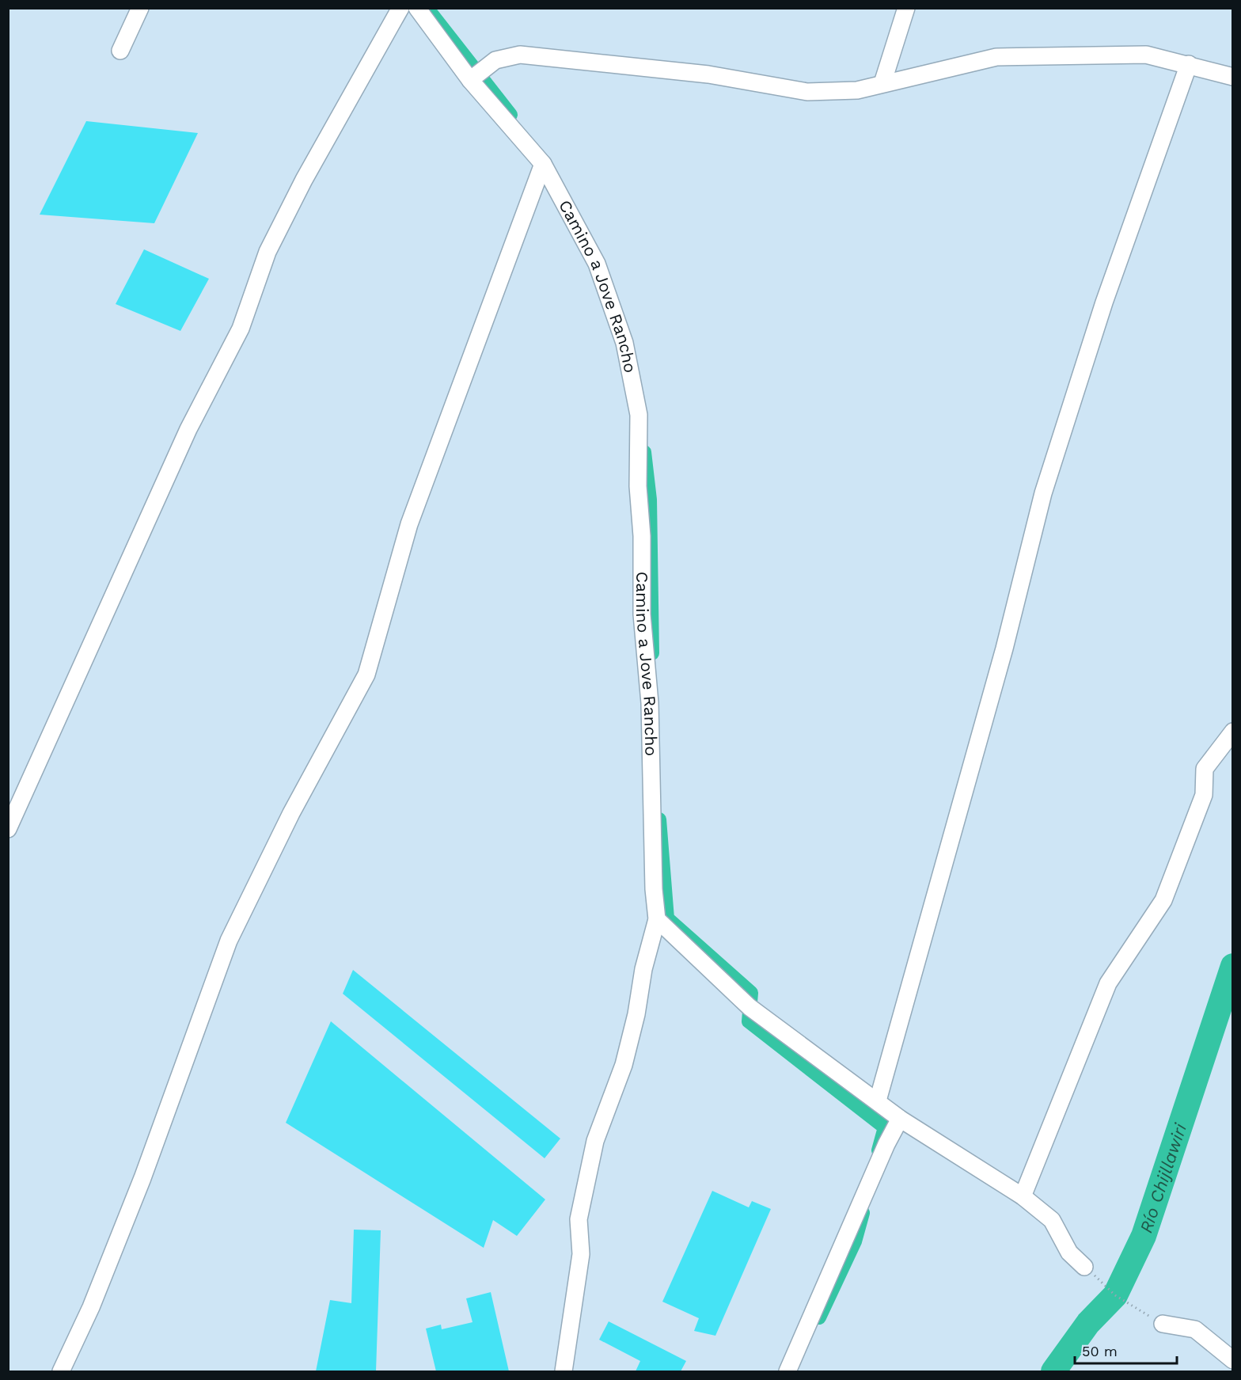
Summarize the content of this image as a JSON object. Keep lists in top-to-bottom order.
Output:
{
  "streets": {
    "street": ["Camino a Jove Rancho"]
  },
  "water": ["Río Chijllawiri"],
  "scale_bar": "50 m"
}
